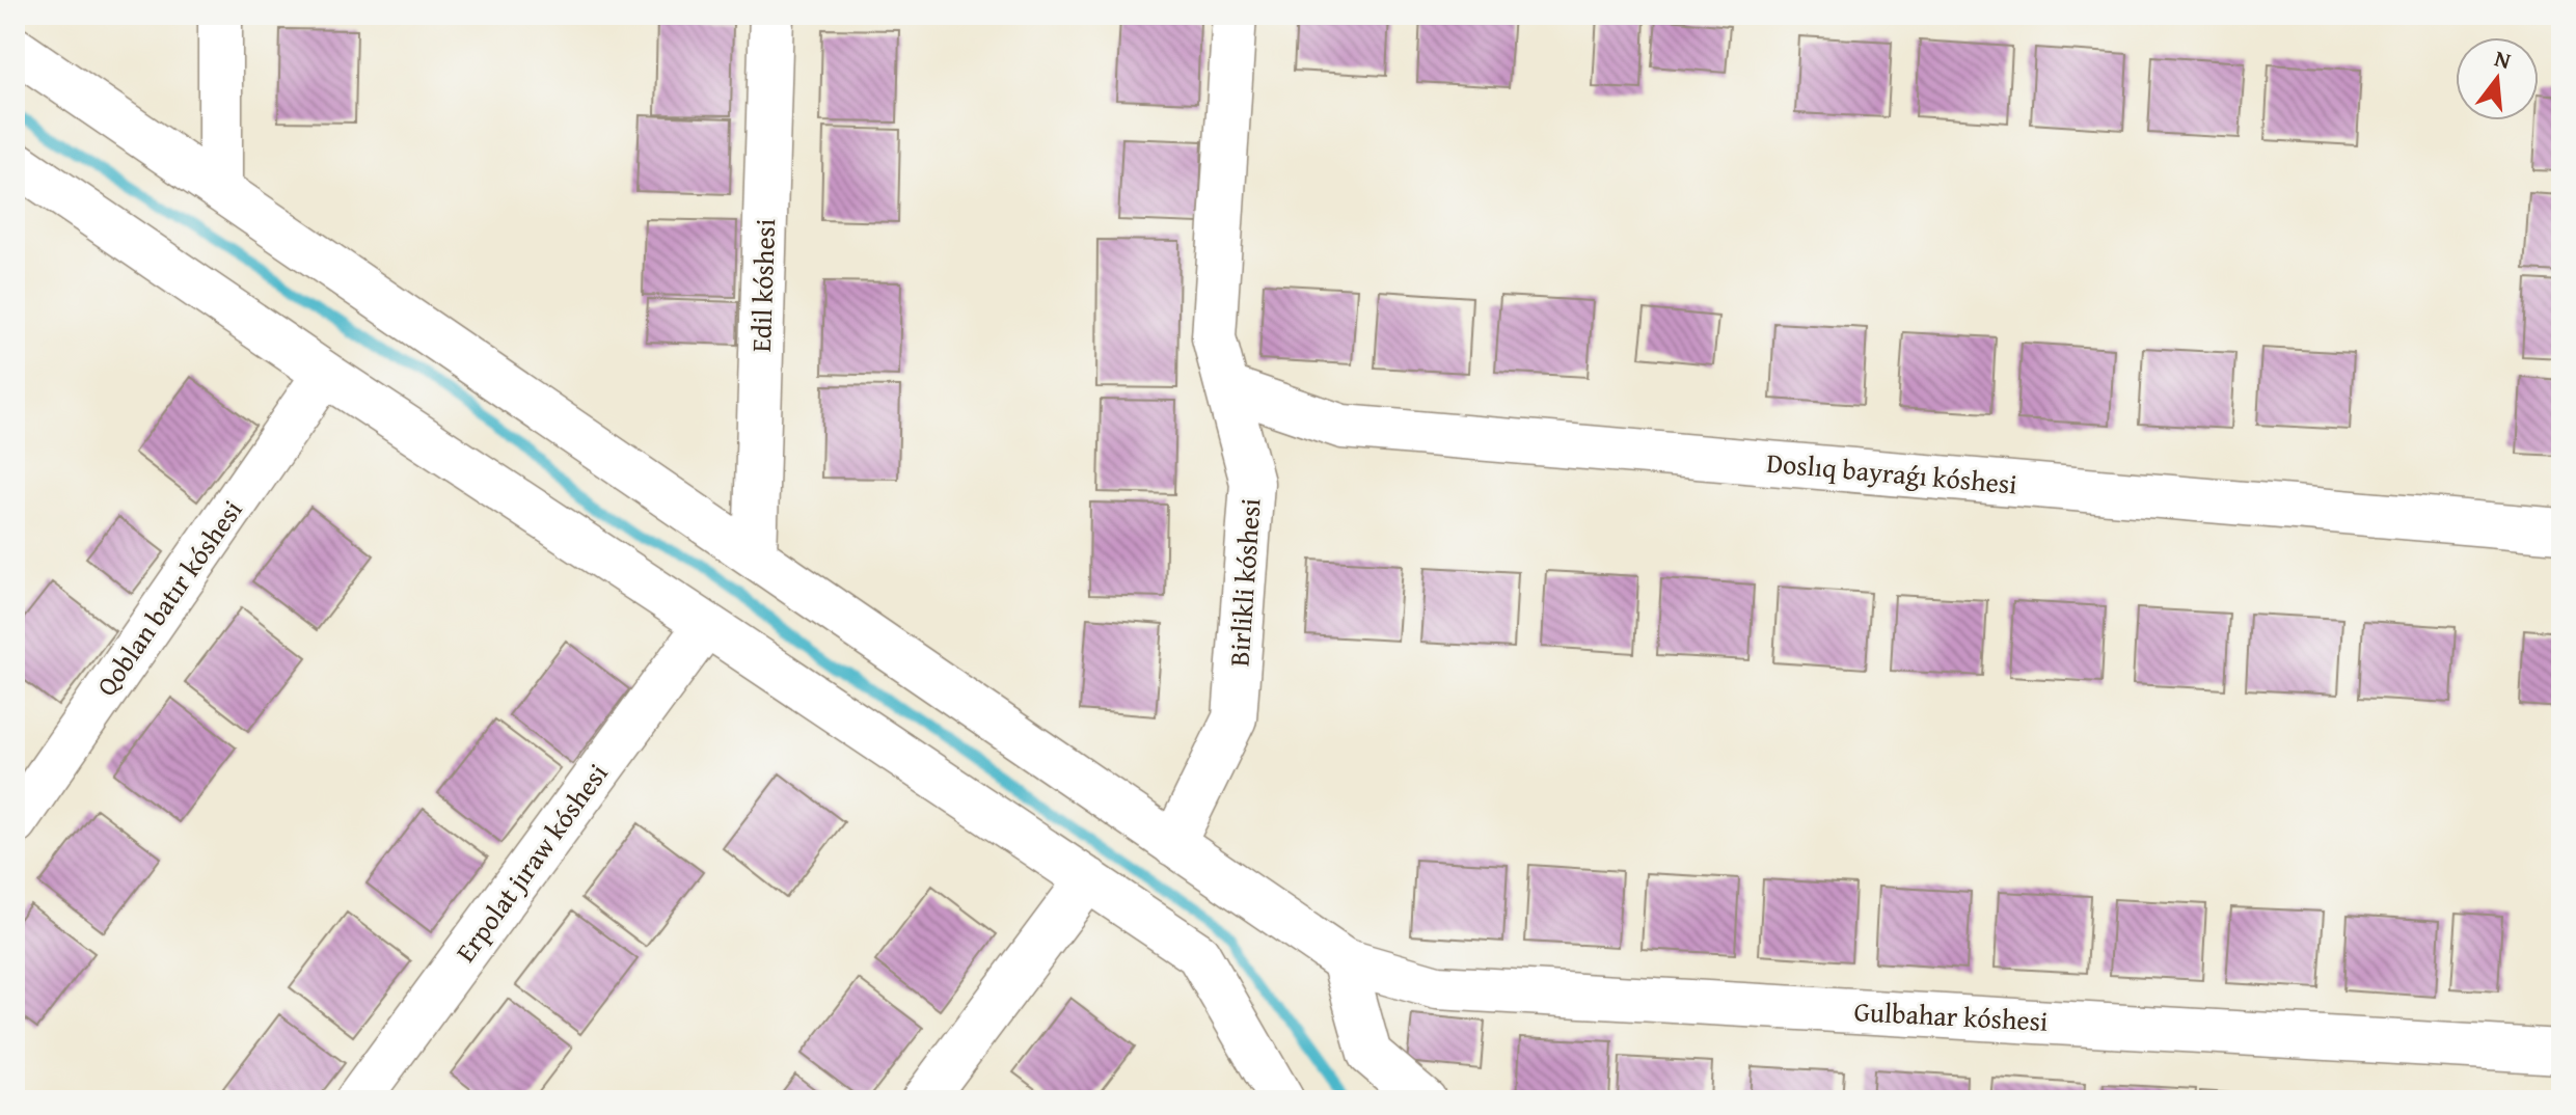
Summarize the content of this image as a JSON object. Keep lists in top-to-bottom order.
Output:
{
  "streets": {
    "street": [
      "Edil kóshesi",
      "Doslıq bayraǵı kóshesi",
      "Birlikli kóshesi",
      "Qoblan batır kóshesi",
      "Erpolat jıraw kóshesi",
      "Gulbahar kóshesi"
    ]
  },
  "crossings": [
    ["Edil kóshesi", "Gulbahar kóshesi"],
    ["Doslıq bayraǵı kóshesi", "Birlikli kóshesi"],
    ["Birlikli kóshesi", "Gulbahar kóshesi"]
  ],
  "north": "top"
}
